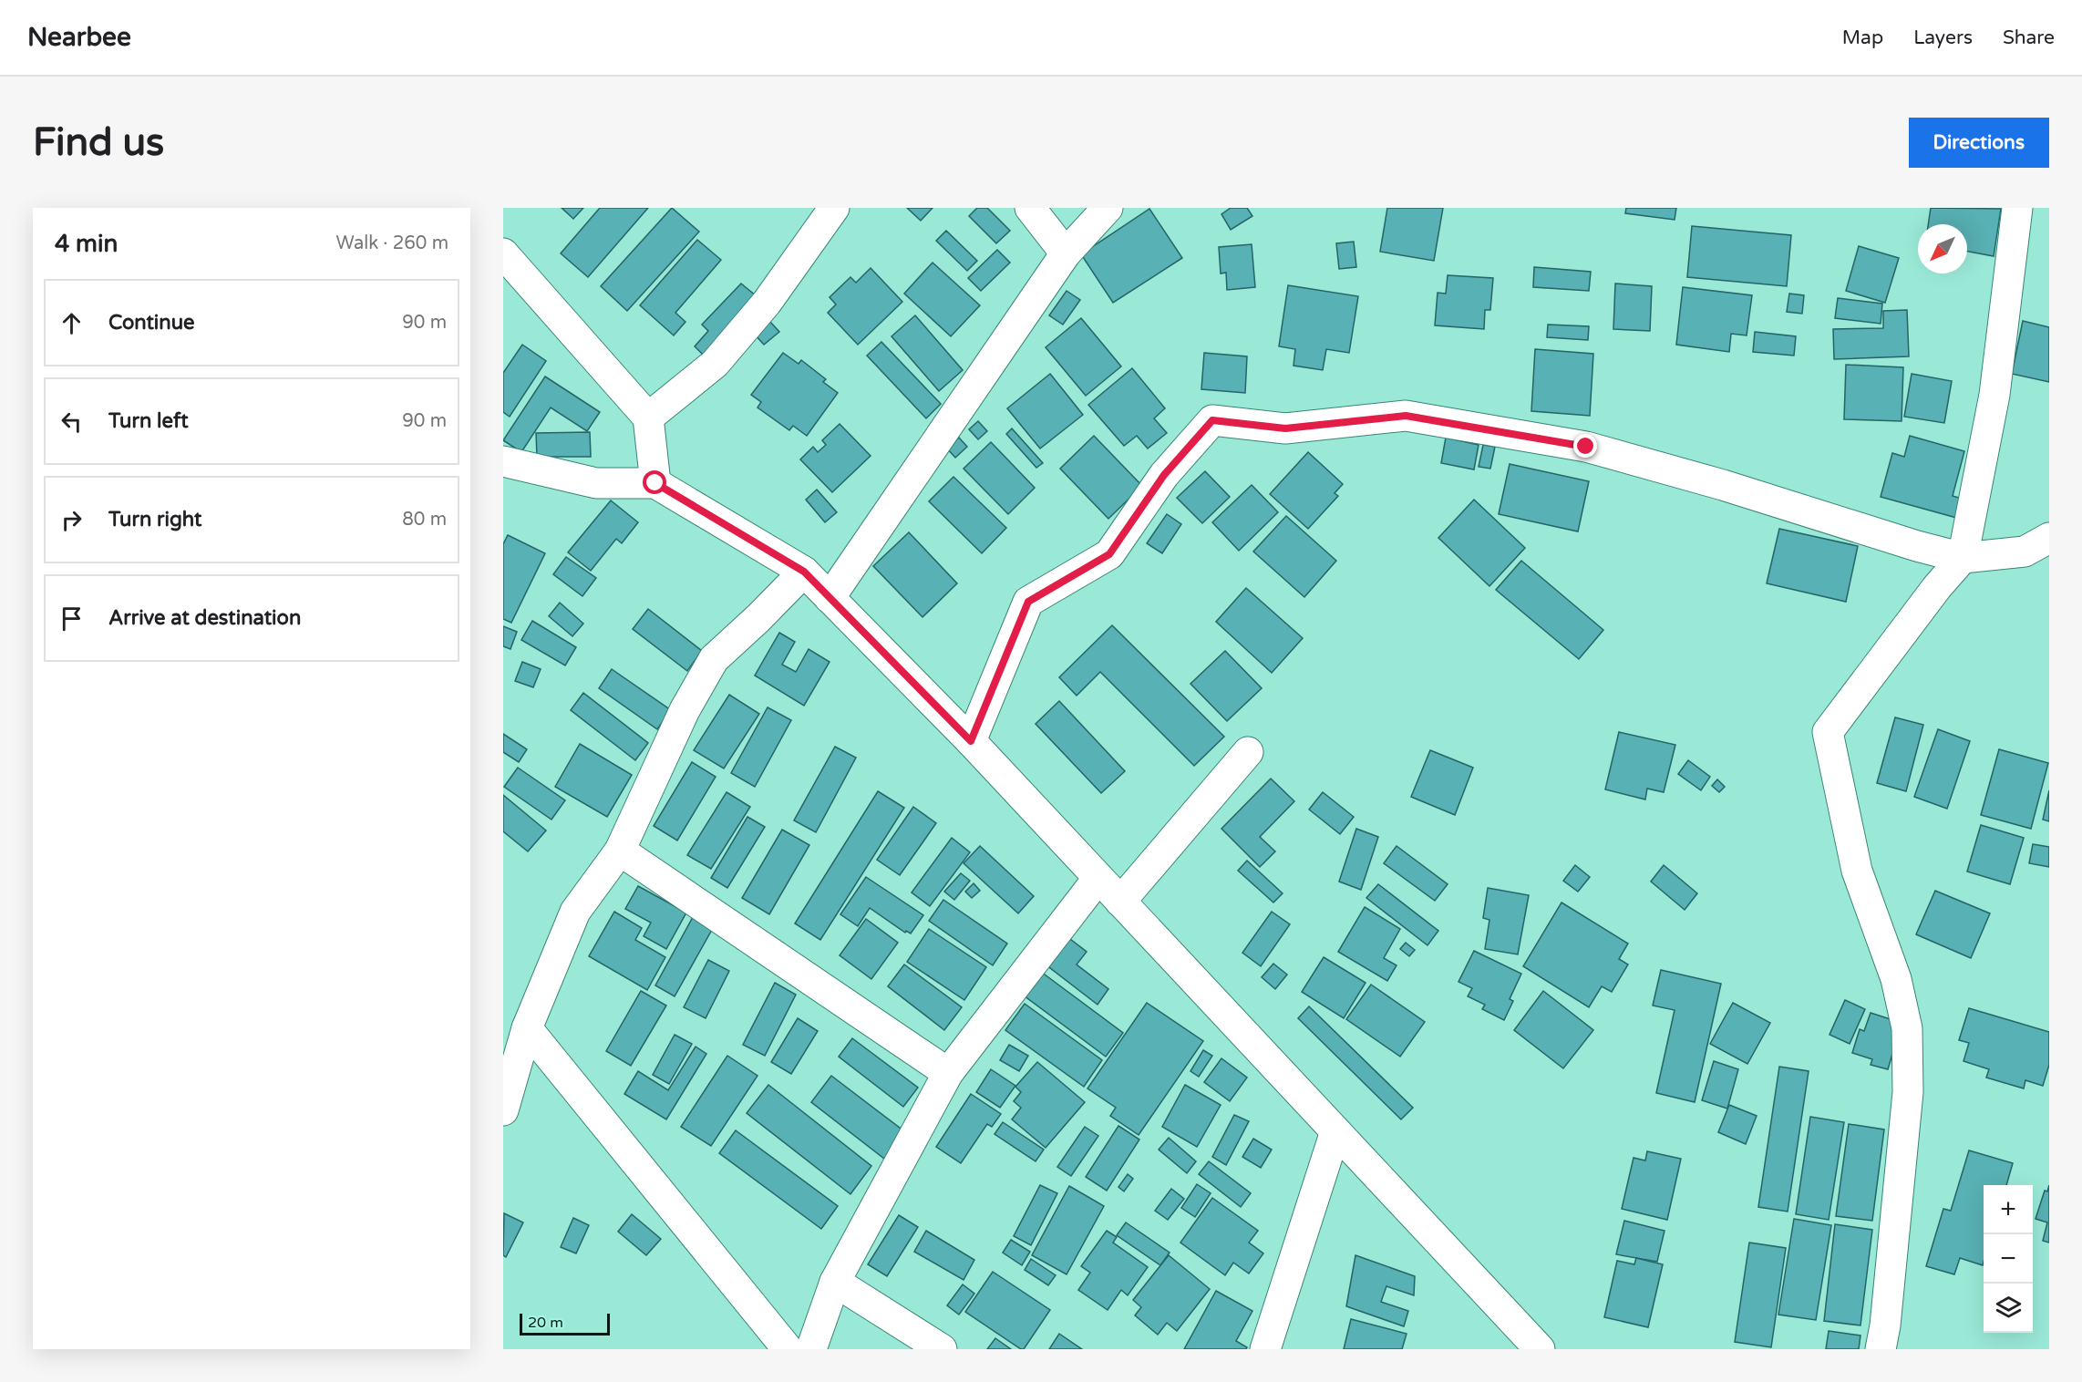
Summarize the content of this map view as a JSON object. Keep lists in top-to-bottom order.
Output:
{
  "scale_bar": "20 m",
  "north": "bottom left",
  "page": {
    "header": "Nearbee",
    "nav": ["Map", "Layers", "Share"],
    "buttons": "Directions",
    "title": "Find us",
    "heading": ["4 min", "Walk · 260 m"],
    "list": [
      ["Continue", "90 m"],
      ["Turn left", "90 m"],
      ["Turn right", "80 m"],
      "Arrive at destination"
    ],
    "map_buttons": ["+", "−"],
    "scale": "20 m"
  }
}
